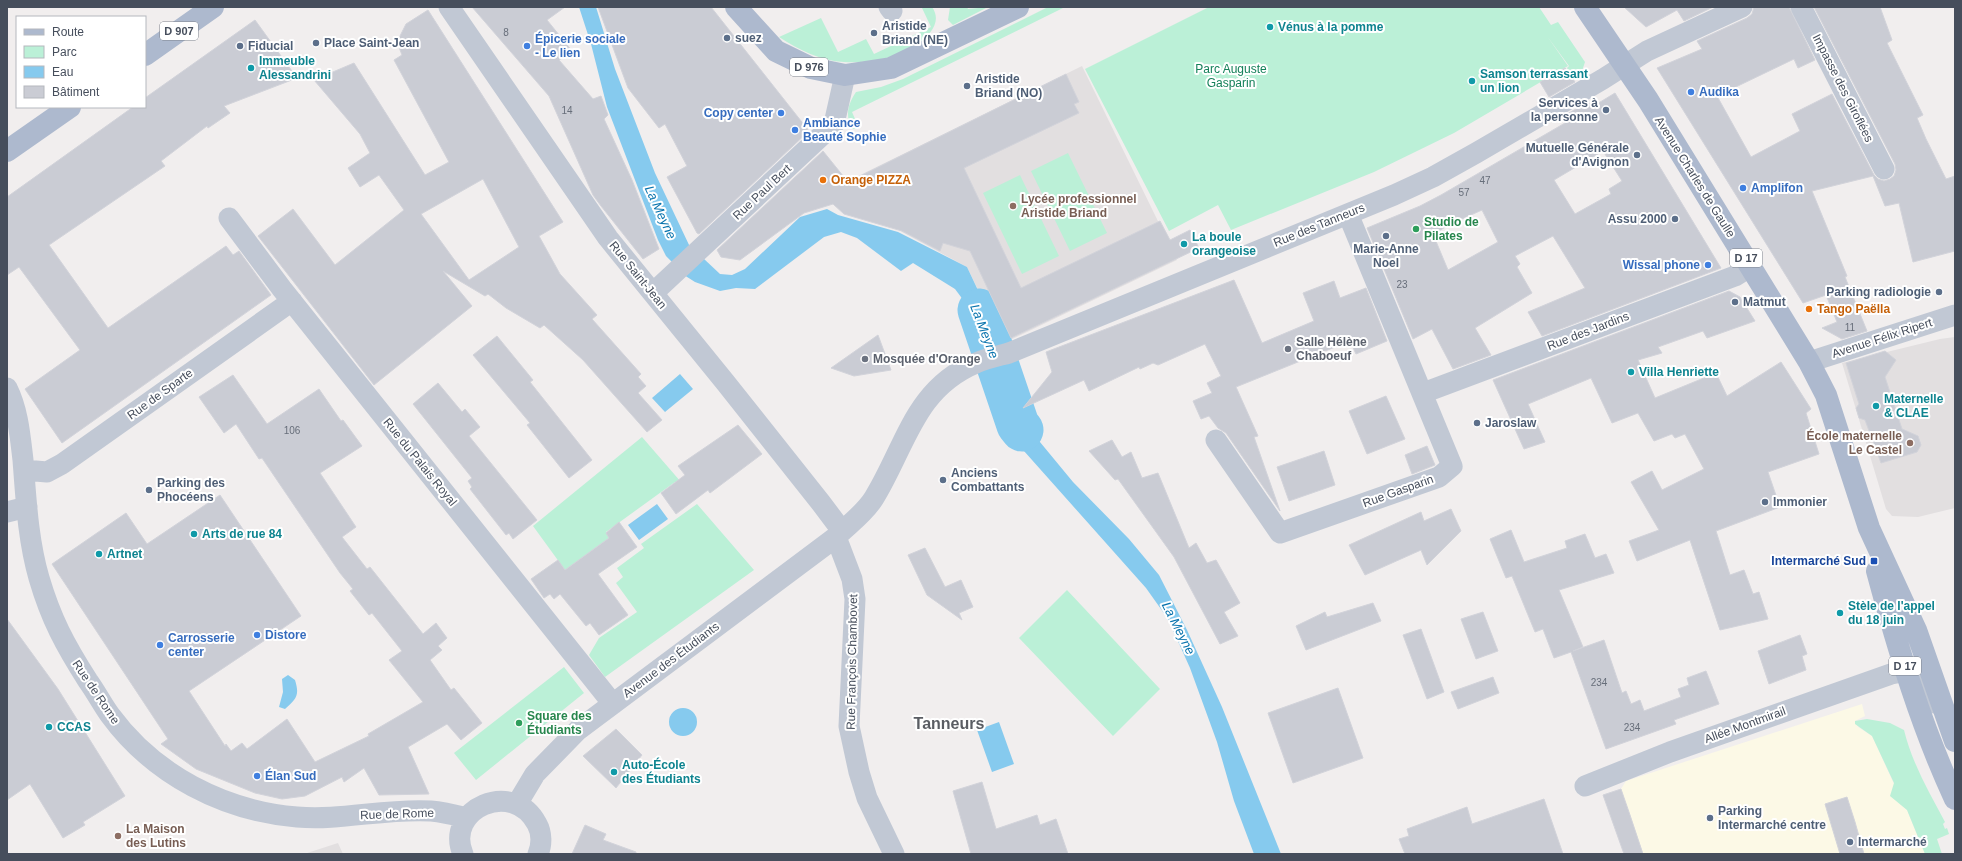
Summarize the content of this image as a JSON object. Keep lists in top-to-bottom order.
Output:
{
  "streets": {
    "main road": [
      "D 907",
      "D 976",
      "Avenue Charles de Gaulle",
      "D 17"
    ],
    "street": [
      "Impasse des Giroflées",
      "Rue Paul Bert",
      "Rue des Tanneurs",
      "Rue Saint-Jean",
      "Rue des Jardins",
      "Avenue Félix Ripert",
      "Rue de Sparte",
      "Rue du Palais Royal",
      "Rue Gasparin",
      "Avenue des Étudiants",
      "Rue François Chambovet",
      "Rue de Rome",
      "Allée Montmirail"
    ]
  },
  "crossings": [
    ["D 976", "Rue Paul Bert"],
    ["Avenue Charles de Gaulle", "Rue des Tanneurs"],
    ["Avenue Charles de Gaulle", "Rue des Jardins"],
    ["Avenue Charles de Gaulle", "Avenue Félix Ripert"],
    ["Avenue Charles de Gaulle", "Allée Montmirail"],
    ["Rue Paul Bert", "Rue Saint-Jean"],
    ["Rue des Tanneurs", "Rue Gasparin"],
    ["Rue des Tanneurs", "Avenue des Étudiants"],
    ["Rue Saint-Jean", "Avenue des Étudiants"],
    ["Rue Saint-Jean", "Rue François Chambovet"],
    ["Rue des Jardins", "Rue Gasparin"],
    ["Rue de Sparte", "Rue du Palais Royal"],
    ["Rue de Sparte", "Rue de Rome"],
    ["Rue du Palais Royal", "Avenue des Étudiants"],
    ["Avenue des Étudiants", "Rue François Chambovet"]
  ],
  "districts": ["Tanneurs"],
  "water": ["La Meyne"],
  "parks": ["Parc Auguste Gasparin"],
  "places": {
    "other": [
      "Vénus à la pomme",
      "Aristide Briand (NE)",
      "suez",
      "Place Saint-Jean",
      "Fiducial",
      "Épicerie sociale - Le lien",
      "Immeuble Alessandrini",
      "Samson terrassant un lion",
      "Aristide Briand (NO)",
      "Audika",
      "Services à la personne",
      "Copy center",
      "Ambiance Beauté Sophie",
      "Mutuelle Générale d'Avignon",
      "Orange PIZZA",
      "Amplifon",
      "Lycée professionnel Aristide Briand",
      "Assu 2000",
      "Studio de Pilates",
      "Marie-Anne Noel",
      "La boule orangeoise",
      "Wissal phone",
      "Parking radiologie",
      "Matmut",
      "Tango Paëlla",
      "Salle Hélène Chaboeuf",
      "Mosquée d'Orange",
      "Villa Henriette",
      "Maternelle & CLAE",
      "Jaroslaw",
      "École maternelle Le Castel",
      "Anciens Combattants",
      "Parking des Phocéens",
      "Immonier",
      "Arts de rue 84",
      "Artnet",
      "Stèle de l'appel du 18 juin",
      "Distore",
      "Carrosserie center",
      "Square des Étudiants",
      "CCAS",
      "Auto-École des Étudiants",
      "Élan Sud",
      "Parking Intermarché centre",
      "La Maison des Lutins",
      "Intermarché"
    ],
    "transit": ["Intermarché Sud"]
  },
  "house_numbers": [
    "8",
    "14",
    "47",
    "57",
    "23",
    "11",
    "106",
    "234",
    "234"
  ],
  "legend": [
    "Route",
    "Parc",
    "Eau",
    "Bâtiment"
  ]
}
